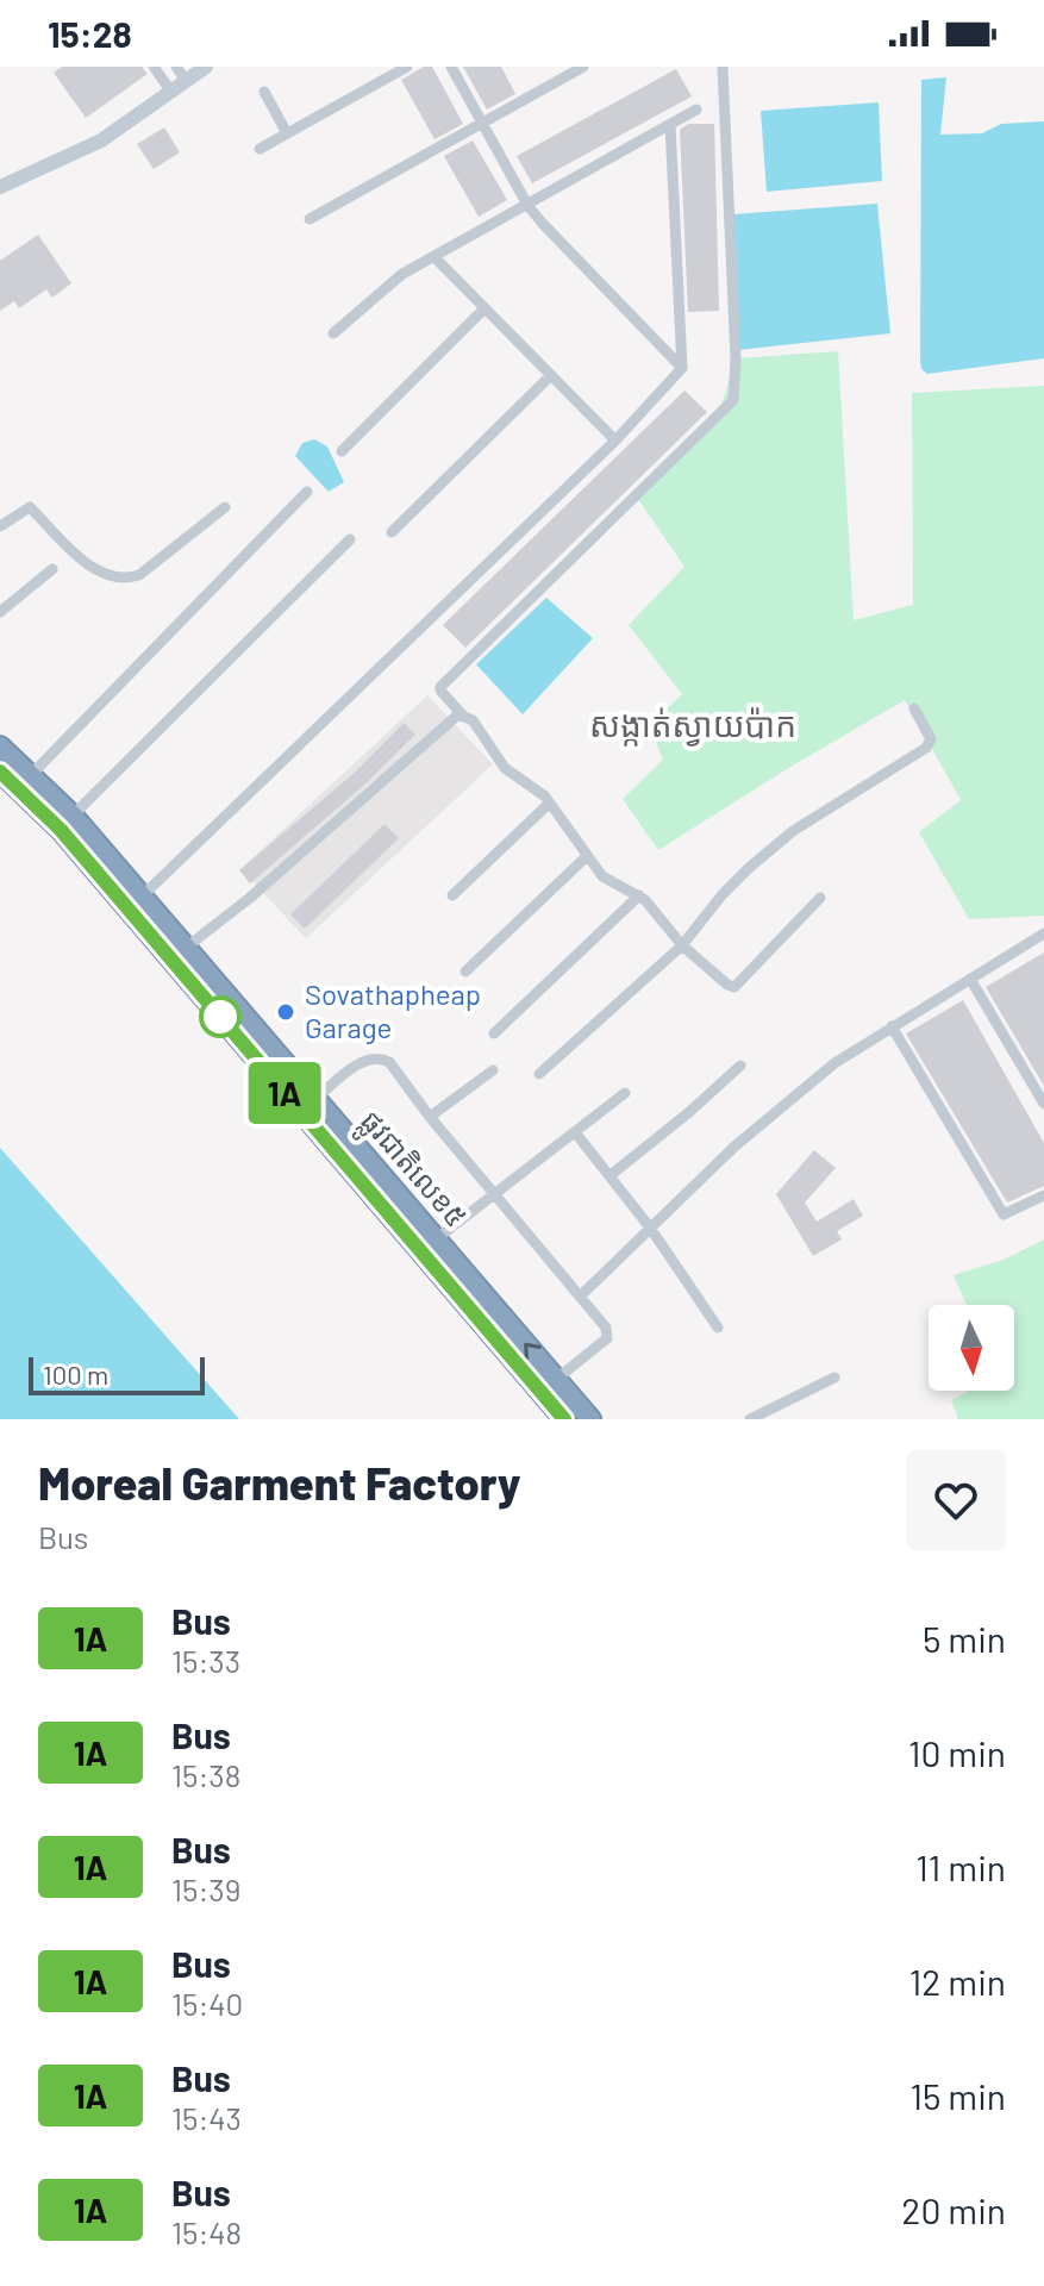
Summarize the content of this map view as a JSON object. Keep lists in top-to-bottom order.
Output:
{
  "streets": {
    "highway": ["ផ្លូវជាតិលេខ៥"]
  },
  "districts": ["សង្កាត់ស្វាយប៉ាក"],
  "places": ["Sovathapheap Garage"],
  "lines": ["bus line 1A"],
  "scale_bar": "100 m",
  "north": "bottom",
  "page": {
    "status": "15:28",
    "on_map": "1A",
    "scale": "100 m",
    "heading": ["Moreal Garment Factory", "Bus"],
    "list": [
      {
        "mark": "1A",
        "name": "Bus",
        "note": "15:33",
        "value": "5 min"
      },
      {
        "mark": "1A",
        "name": "Bus",
        "note": "15:38",
        "value": "10 min"
      },
      {
        "mark": "1A",
        "name": "Bus",
        "note": "15:39",
        "value": "11 min"
      },
      {
        "mark": "1A",
        "name": "Bus",
        "note": "15:40",
        "value": "12 min"
      },
      {
        "mark": "1A",
        "name": "Bus",
        "note": "15:43",
        "value": "15 min"
      },
      {
        "mark": "1A",
        "name": "Bus",
        "note": "15:48",
        "value": "20 min"
      }
    ]
  }
}
